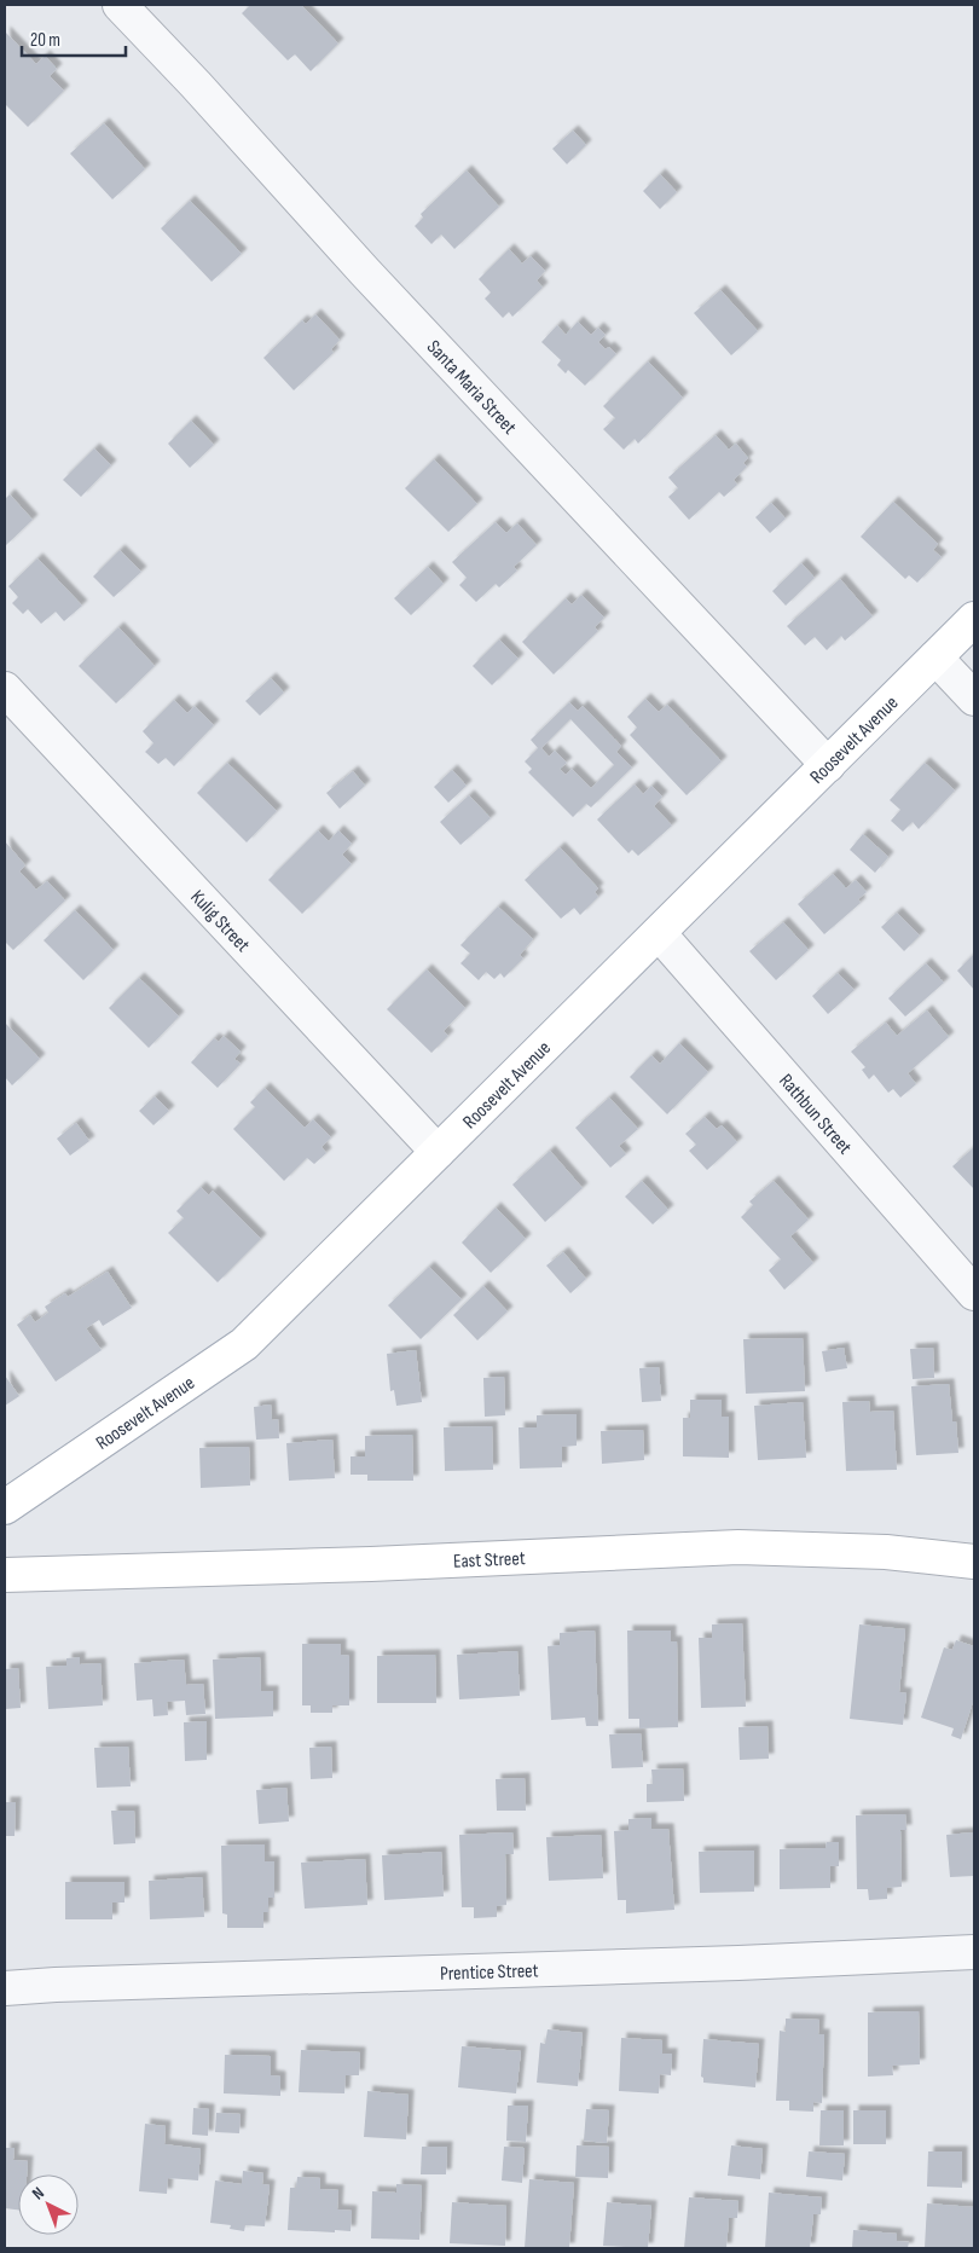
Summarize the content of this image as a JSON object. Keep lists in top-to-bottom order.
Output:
{
  "streets": {
    "main road": ["Roosevelt Avenue", "East Street"],
    "street": [
      "Santa Maria Street",
      "Kulig Street",
      "Rathbun Street",
      "Prentice Street"
    ]
  },
  "crossings": [
    ["Santa Maria Street", "Roosevelt Avenue"],
    ["Roosevelt Avenue", "Kulig Street"],
    ["Roosevelt Avenue", "Rathbun Street"]
  ],
  "scale_bar": "20 m",
  "north": "top left"
}
